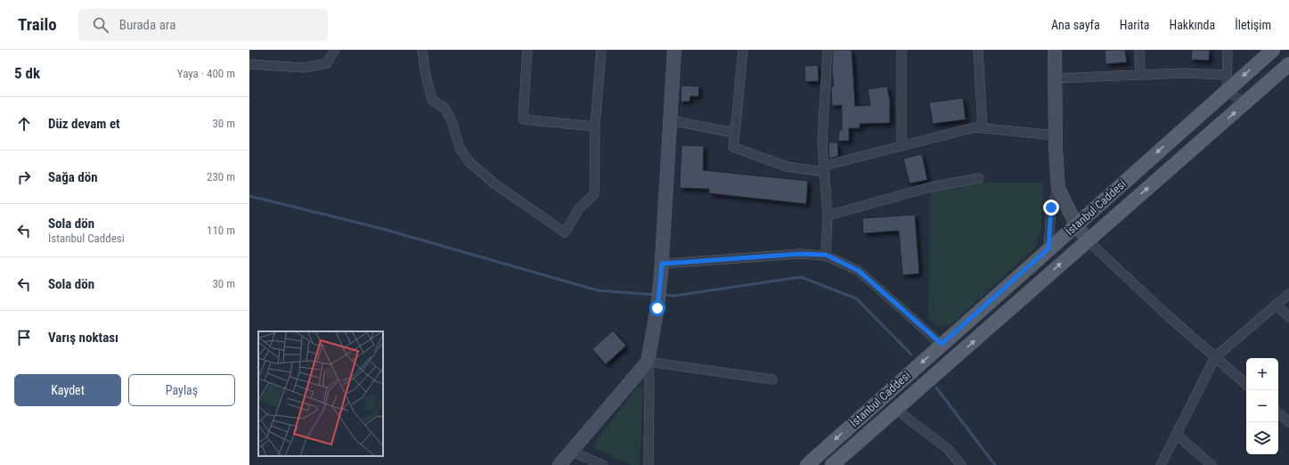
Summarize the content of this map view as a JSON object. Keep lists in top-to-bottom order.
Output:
{
  "streets": {
    "main road": ["İstanbul Caddesi"]
  },
  "page": {
    "header": "Trailo",
    "search": "Burada ara",
    "nav": [
      "Ana sayfa",
      "Harita",
      "Hakkında",
      "İletişim"
    ],
    "heading": ["5 dk", "Yaya · 400 m"],
    "list": [
      ["Düz devam et", "30 m"],
      ["Sağa dön", "230 m"],
      ["Sola dön", "İstanbul Caddesi", "110 m"],
      ["Sola dön", "30 m"],
      "Varış noktası"
    ],
    "map_buttons": ["+", "−"],
    "buttons": ["Kaydet", "Paylaş"]
  }
}
